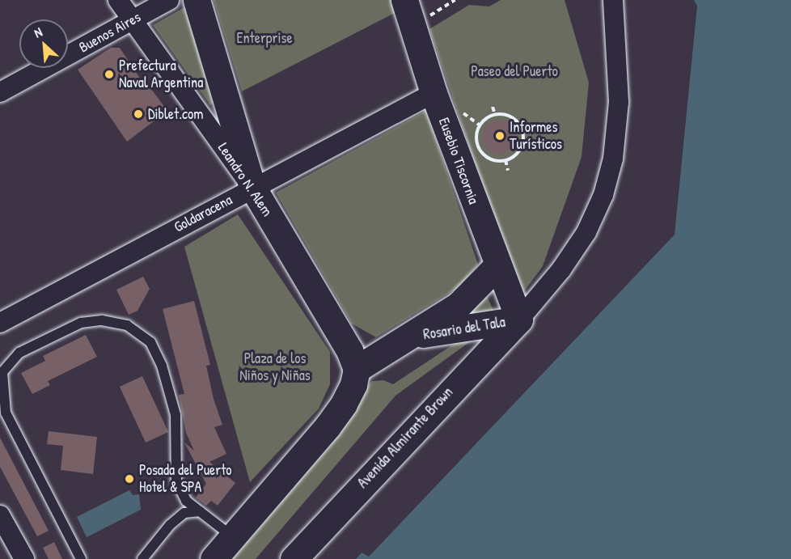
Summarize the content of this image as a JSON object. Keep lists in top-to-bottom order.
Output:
{
  "streets": {
    "main road": [
      "Eusebio Tiscornia",
      "Leandro N. Alem",
      "Rosario del Tala",
      "Avenida Almirante Brown"
    ],
    "street": ["Buenos Aires", "Goldaracena"]
  },
  "crossings": [
    ["Buenos Aires", "Leandro N. Alem"],
    ["Eusebio Tiscornia", "Goldaracena"],
    ["Eusebio Tiscornia", "Rosario del Tala"],
    ["Eusebio Tiscornia", "Avenida Almirante Brown"],
    ["Leandro N. Alem", "Goldaracena"],
    ["Leandro N. Alem", "Rosario del Tala"],
    ["Rosario del Tala", "Avenida Almirante Brown"]
  ],
  "parks": ["Enterprise", "Paseo del Puerto", "Plaza de los Niños y Niñas"],
  "places": [
    "Prefectura Naval Argentina",
    "Diblet.com",
    "Informes Turísticos",
    "Posada del Puerto Hotel & SPA"
  ],
  "north": "top left"
}
